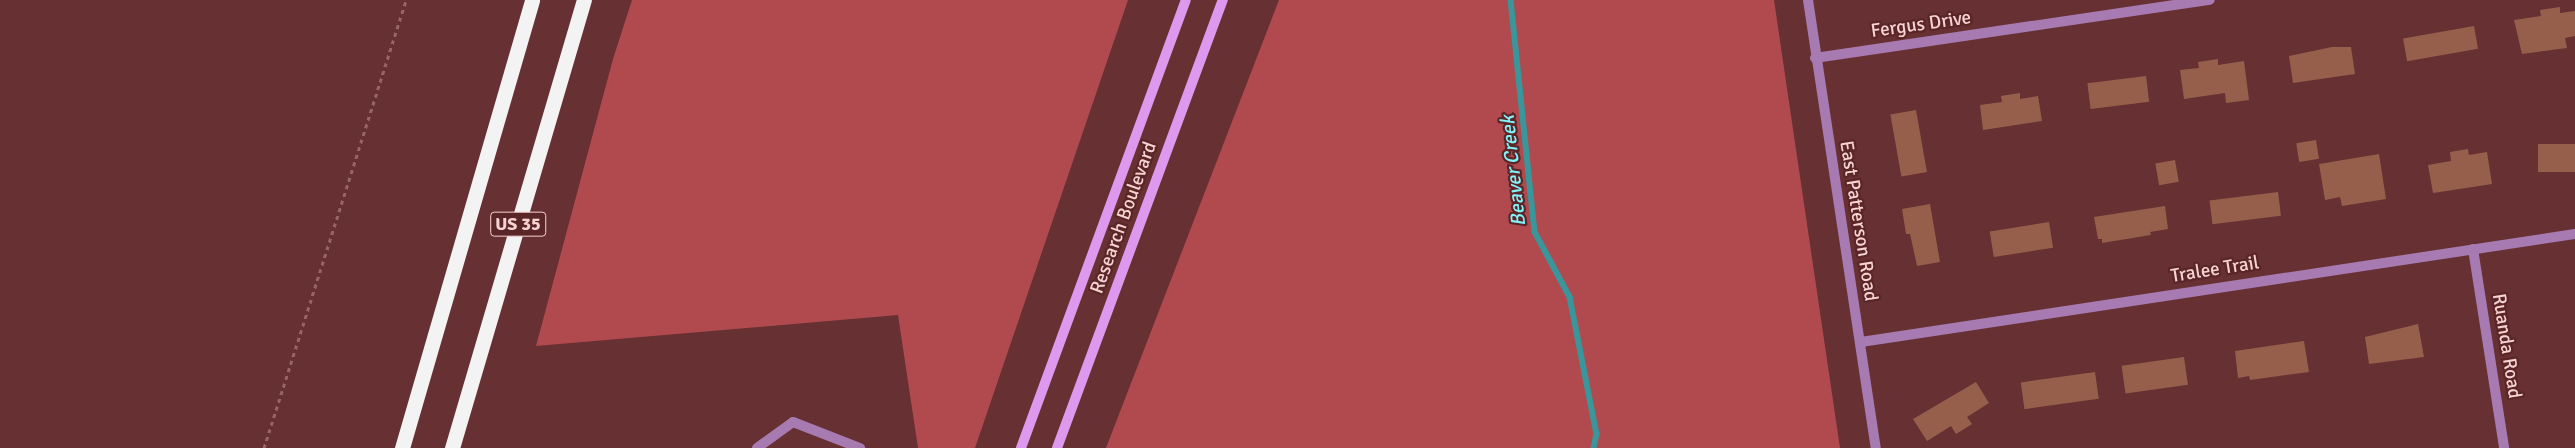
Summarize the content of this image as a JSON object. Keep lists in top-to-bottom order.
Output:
{
  "streets": {
    "highway": ["US 35"],
    "main road": ["Research Boulevard"],
    "street": [
      "Fergus Drive",
      "East Patterson Road",
      "Tralee Trail",
      "Ruanda Road"
    ]
  },
  "crossings": [
    ["Fergus Drive", "East Patterson Road"],
    ["East Patterson Road", "Tralee Trail"],
    ["Tralee Trail", "Ruanda Road"]
  ],
  "water": ["Beaver Creek"]
}
